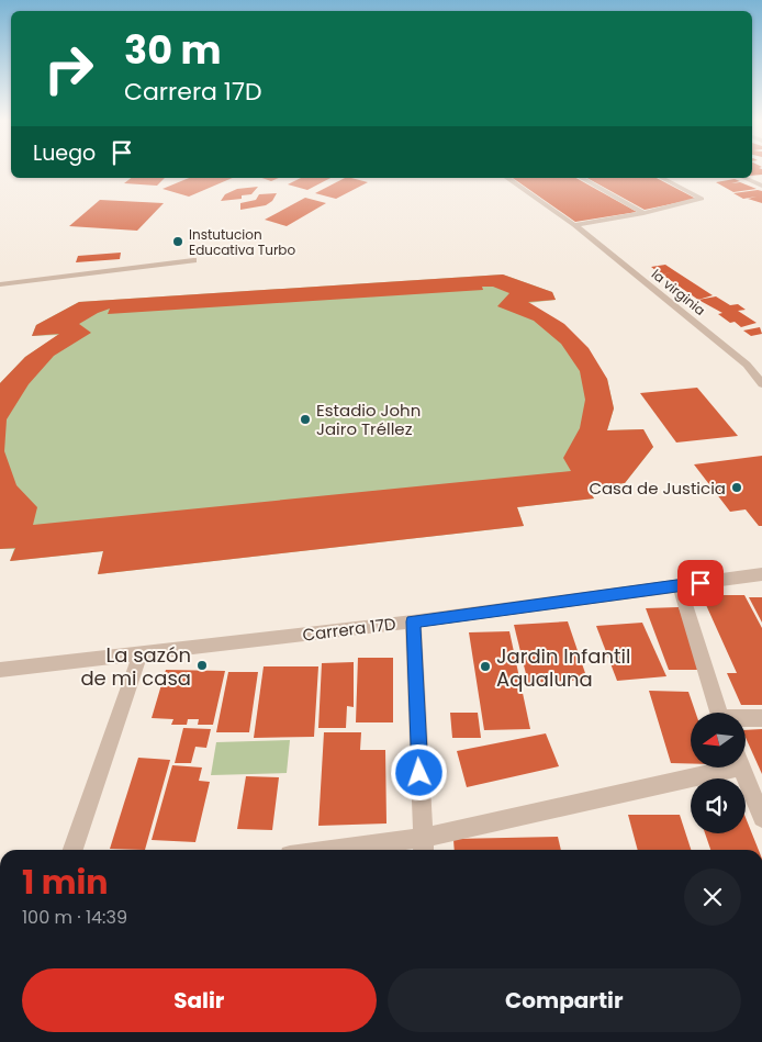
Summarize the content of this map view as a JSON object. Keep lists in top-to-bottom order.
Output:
{
  "streets": {
    "street": ["la virginia", "Carrera 17D"]
  },
  "places": [
    "Instutucion Educativa Turbo",
    "Estadio John Jairo Tréllez",
    "Casa de Justicia",
    "La sazón de mi casa",
    "Jardin Infantil Aqualuna"
  ],
  "north": "left",
  "page": {
    "turn": ["30 m", "Carrera 17D"],
    "then": "Luego",
    "heading": ["1 min", "100 m · 14:39"],
    "buttons": ["Salir", "Compartir"]
  }
}
